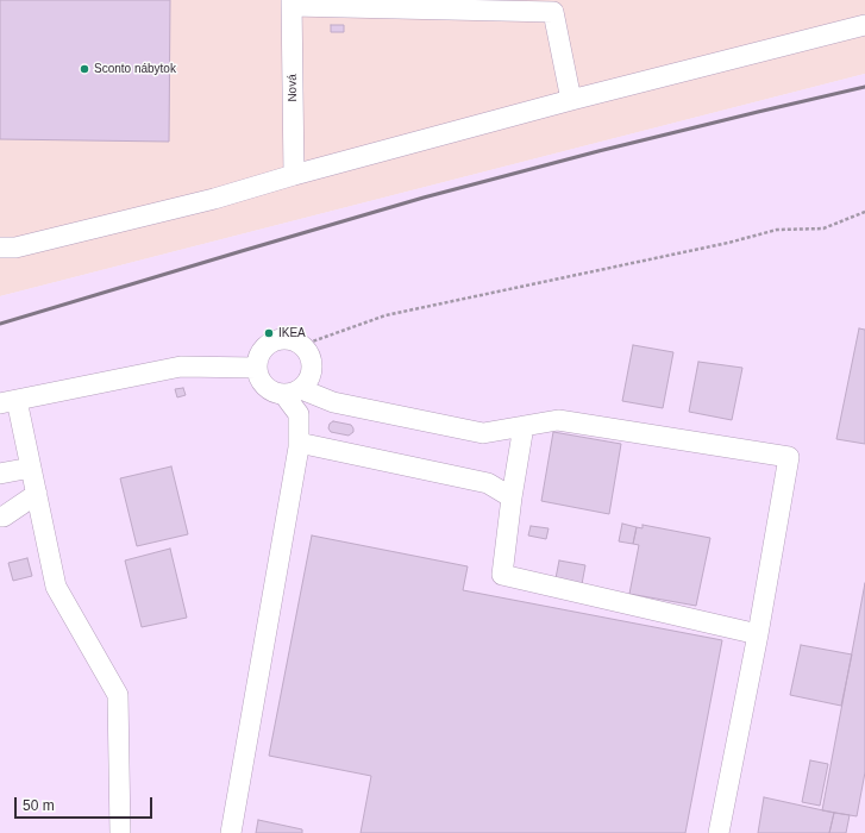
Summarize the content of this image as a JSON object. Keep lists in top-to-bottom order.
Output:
{
  "streets": {
    "street": ["Nová"]
  },
  "places": ["Sconto nábytok", "IKEA"],
  "scale_bar": "50 m"
}
